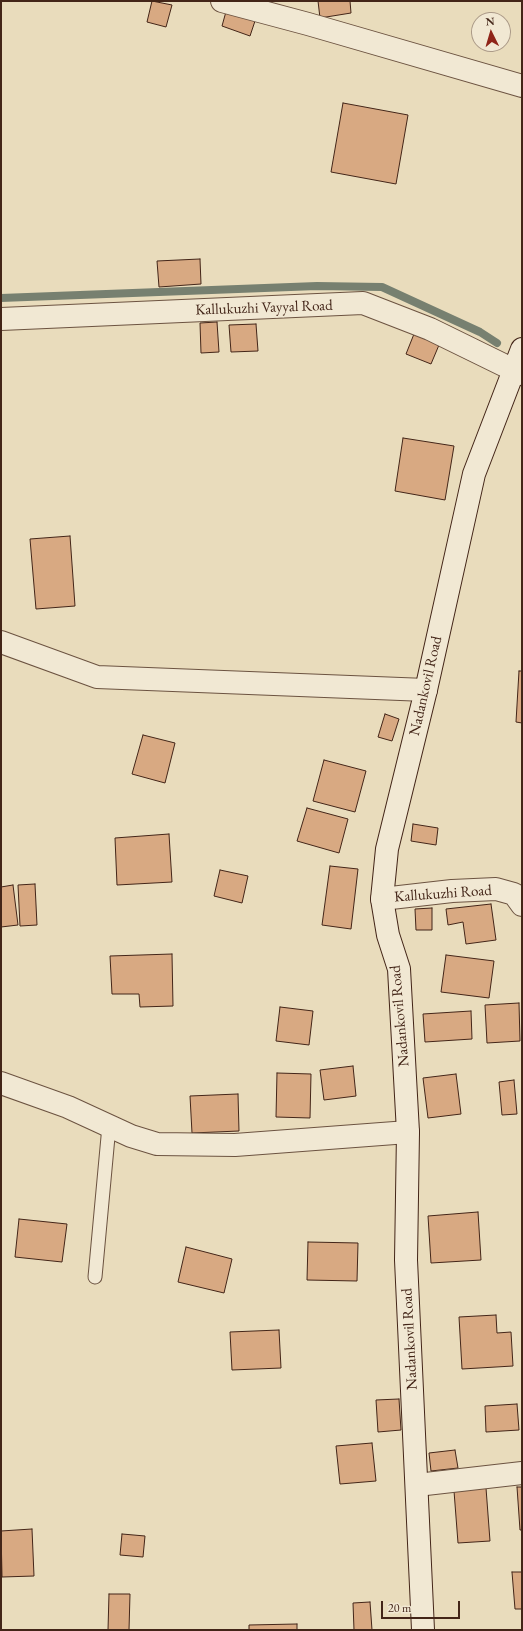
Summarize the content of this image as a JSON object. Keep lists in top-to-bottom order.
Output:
{
  "streets": {
    "street": ["Kallukuzhi Vayyal Road", "Nadankovil Road", "Kallukuzhi Road"]
  },
  "crossings": [
    ["Kallukuzhi Vayyal Road", "Nadankovil Road"],
    ["Nadankovil Road", "Kallukuzhi Road"]
  ],
  "scale_bar": "20 m",
  "north": "top"
}
